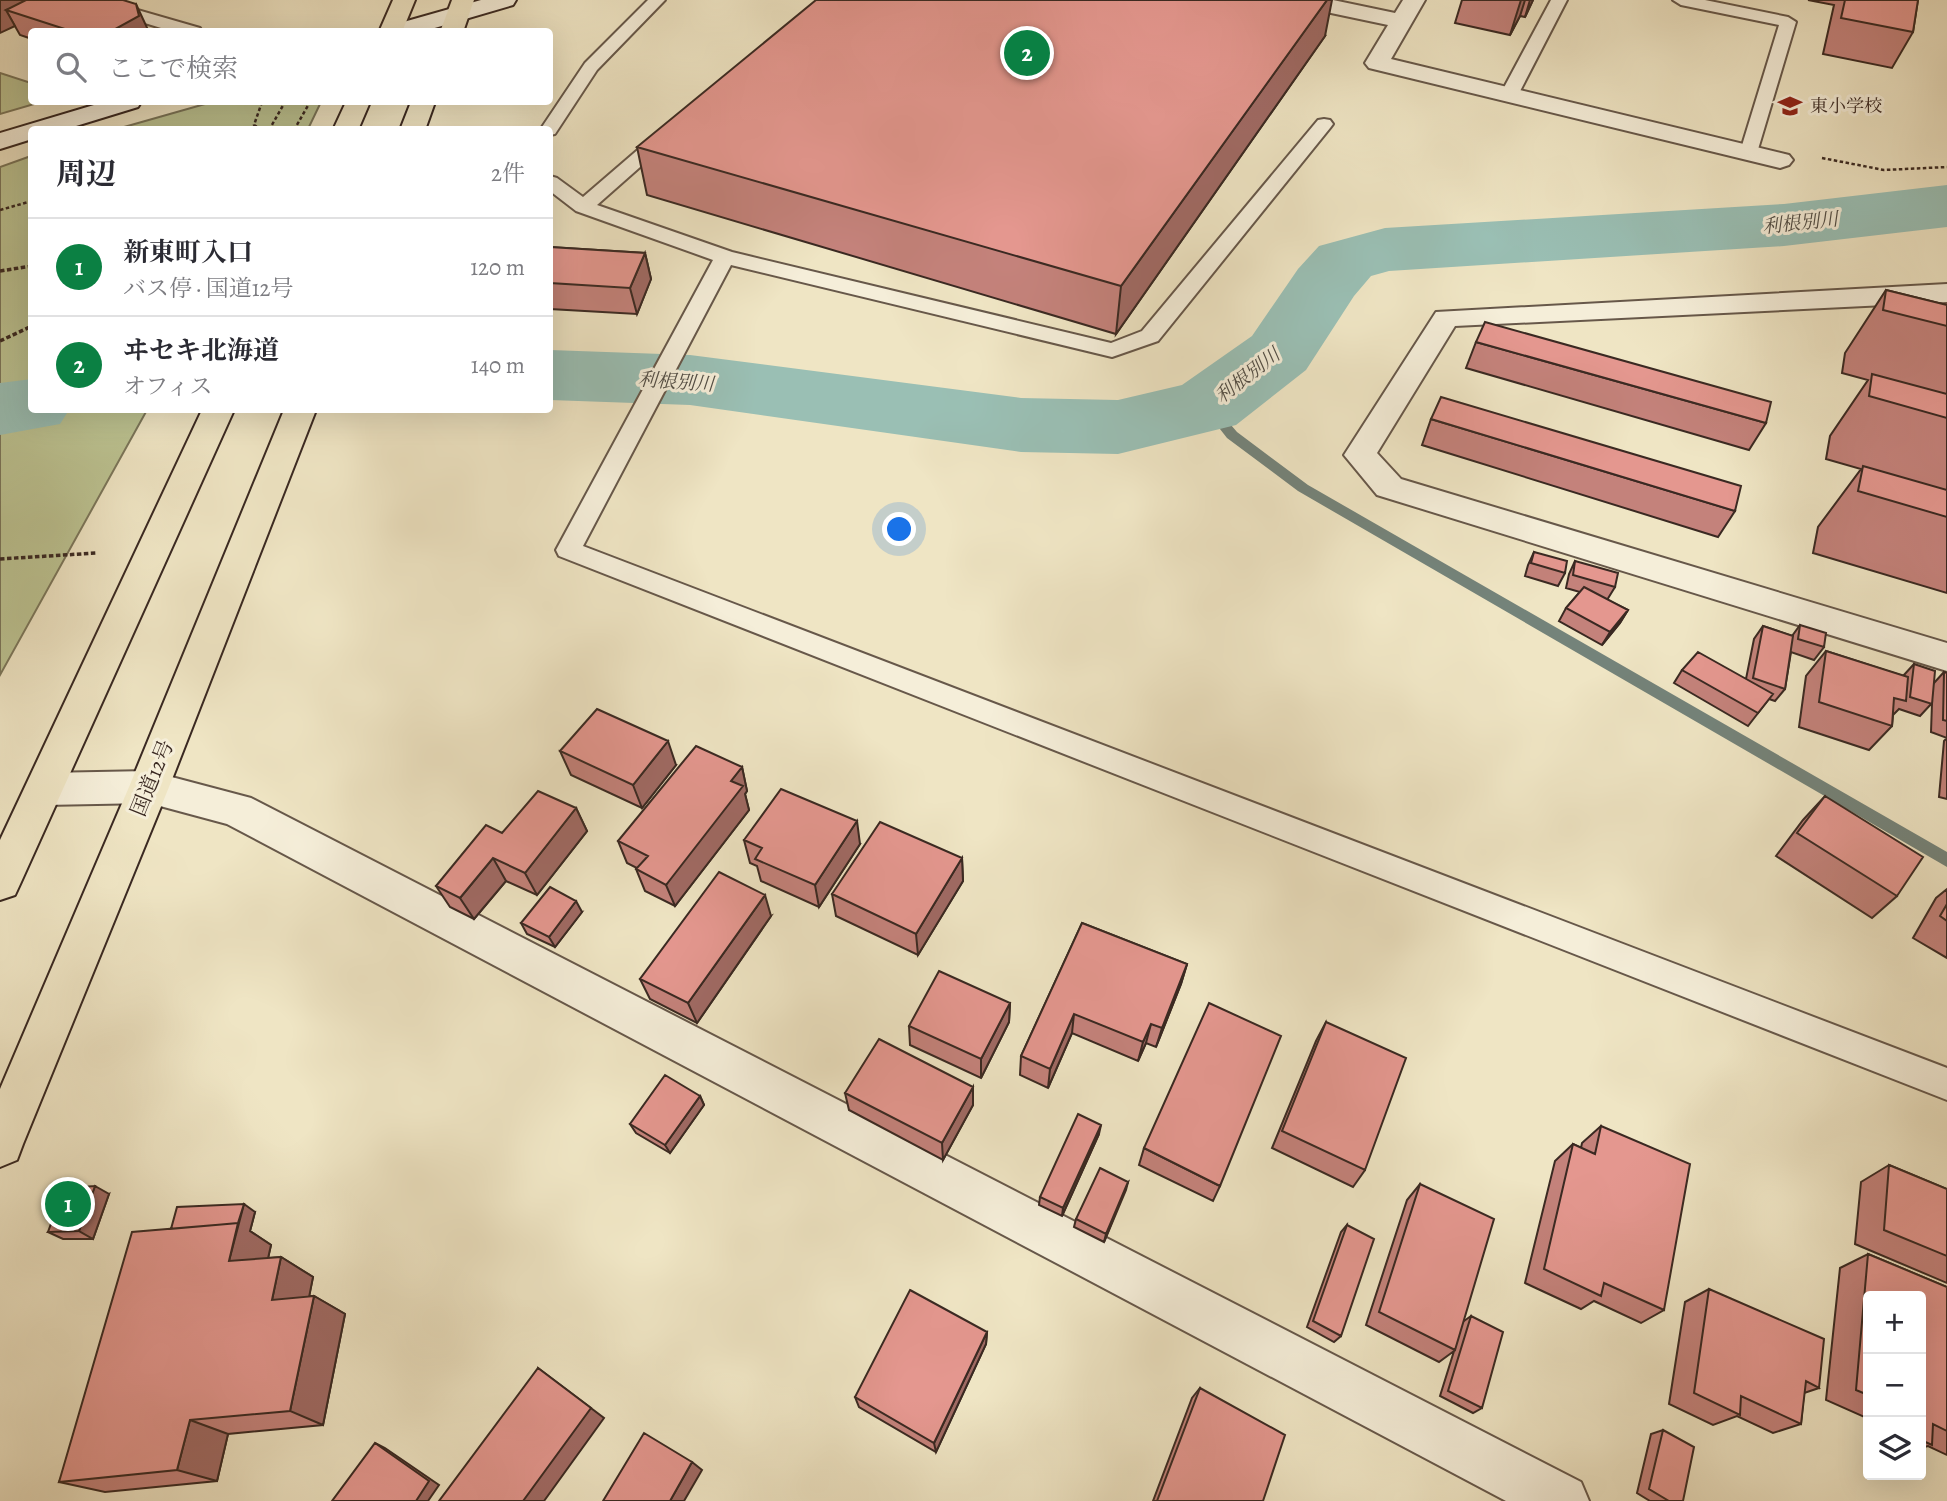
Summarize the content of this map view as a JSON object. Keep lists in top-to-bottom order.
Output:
{
  "streets": {
    "highway": ["国道12号"]
  },
  "water": ["利根別川"],
  "places": {
    "school or university": ["東小学校"]
  },
  "page": {
    "pins": ["2", "1"],
    "search": "ここで検索",
    "heading": ["周辺", "2件"],
    "list": [
      {
        "mark": "1",
        "name": "新東町入口",
        "note": "バス停 · 国道12号",
        "value": "120 m"
      },
      {
        "mark": "2",
        "name": "ヰセキ北海道",
        "note": "オフィス",
        "value": "140 m"
      }
    ],
    "map_buttons": ["+", "−"]
  }
}
